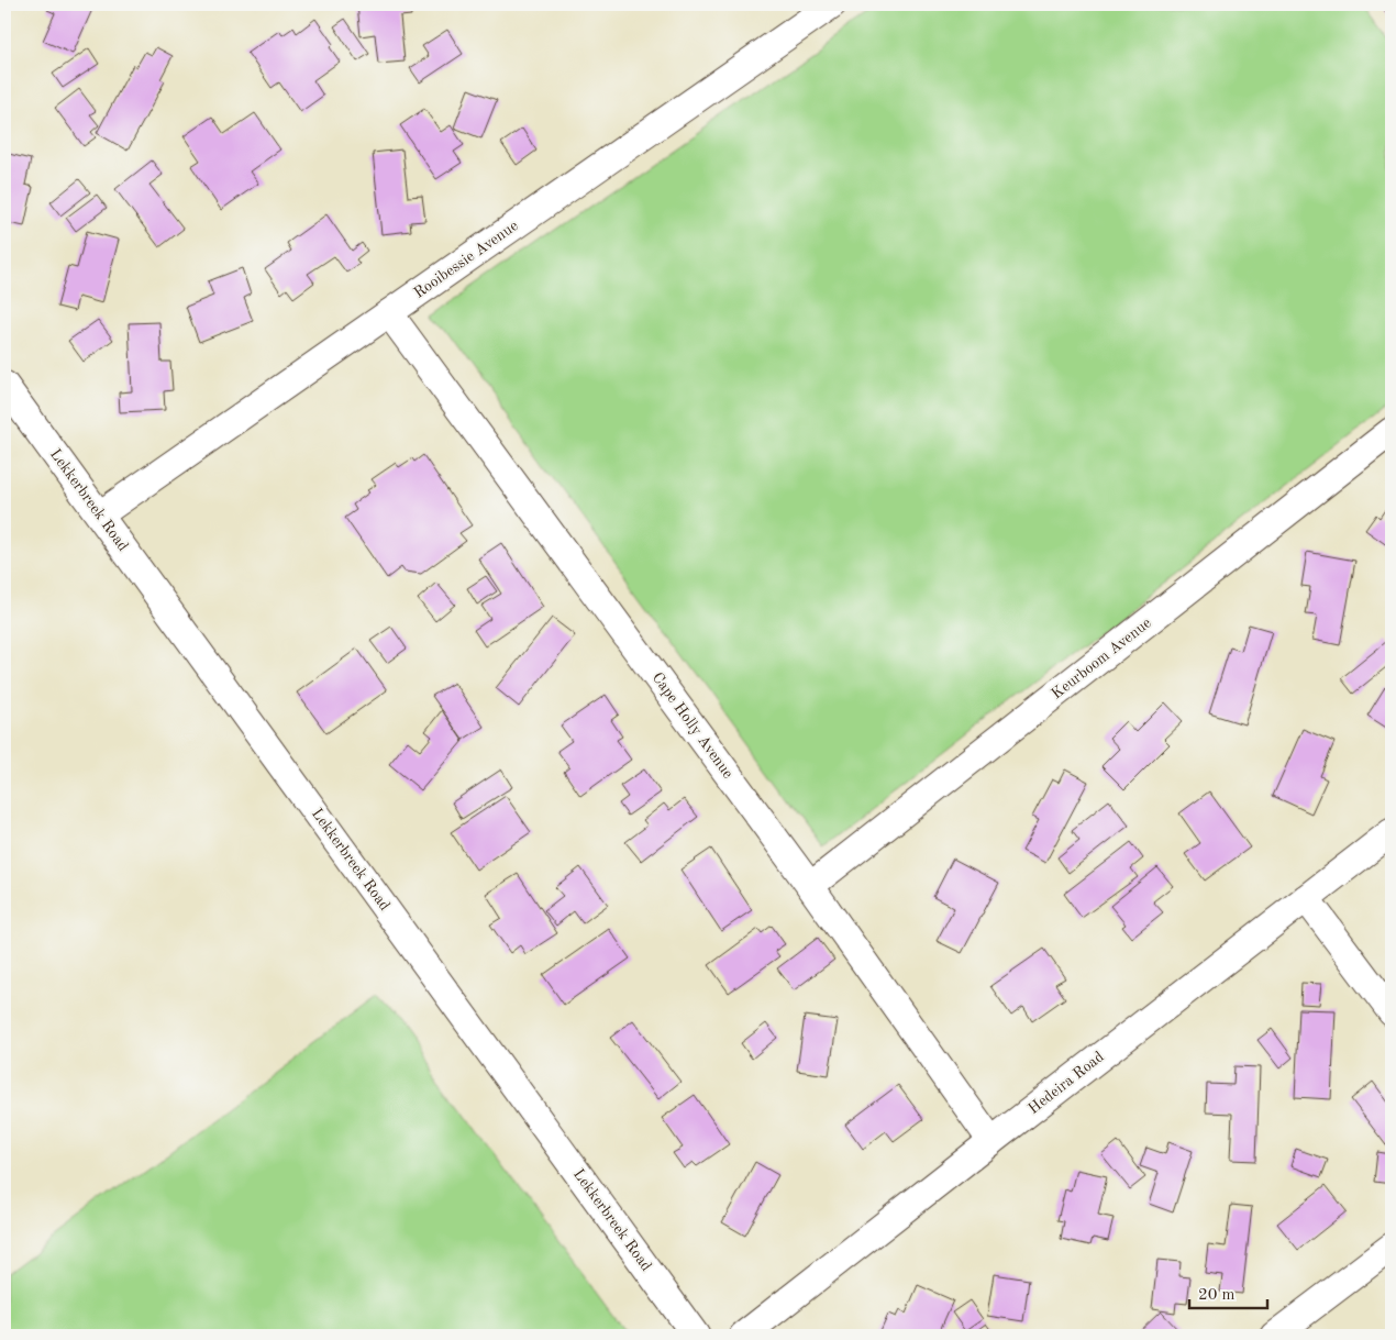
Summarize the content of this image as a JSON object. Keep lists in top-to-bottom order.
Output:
{
  "streets": {
    "street": [
      "Rooibessie Avenue",
      "Lekkerbreek Road",
      "Keurboom Avenue",
      "Cape Holly Avenue",
      "Hedeira Road"
    ]
  },
  "crossings": [
    ["Rooibessie Avenue", "Lekkerbreek Road"],
    ["Rooibessie Avenue", "Cape Holly Avenue"],
    ["Keurboom Avenue", "Cape Holly Avenue"],
    ["Cape Holly Avenue", "Hedeira Road"]
  ],
  "scale_bar": "20 m"
}
